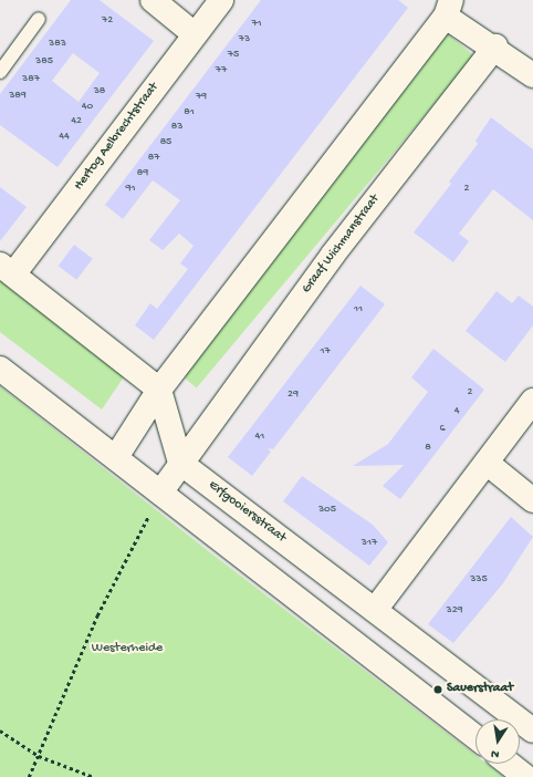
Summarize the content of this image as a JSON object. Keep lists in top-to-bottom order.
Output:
{
  "streets": {
    "street": ["Hertog Aelbrechtstraat", "Graaf Wichmanstraat", "Erfgooiersstraat"]
  },
  "crossings": [
    ["Graaf Wichmanstraat", "Erfgooiersstraat"]
  ],
  "parks": ["Westerheide"],
  "places": ["Sauerstraat"],
  "house_numbers": [
    "72",
    "71",
    "73",
    "383",
    "75",
    "385",
    "77",
    "387",
    "38",
    "389",
    "79",
    "40",
    "81",
    "42",
    "83",
    "44",
    "85",
    "87",
    "89",
    "91",
    "2",
    "11",
    "17",
    "2",
    "29",
    "4",
    "6",
    "41",
    "8",
    "305",
    "317",
    "335",
    "329"
  ],
  "north": "bottom"
}
